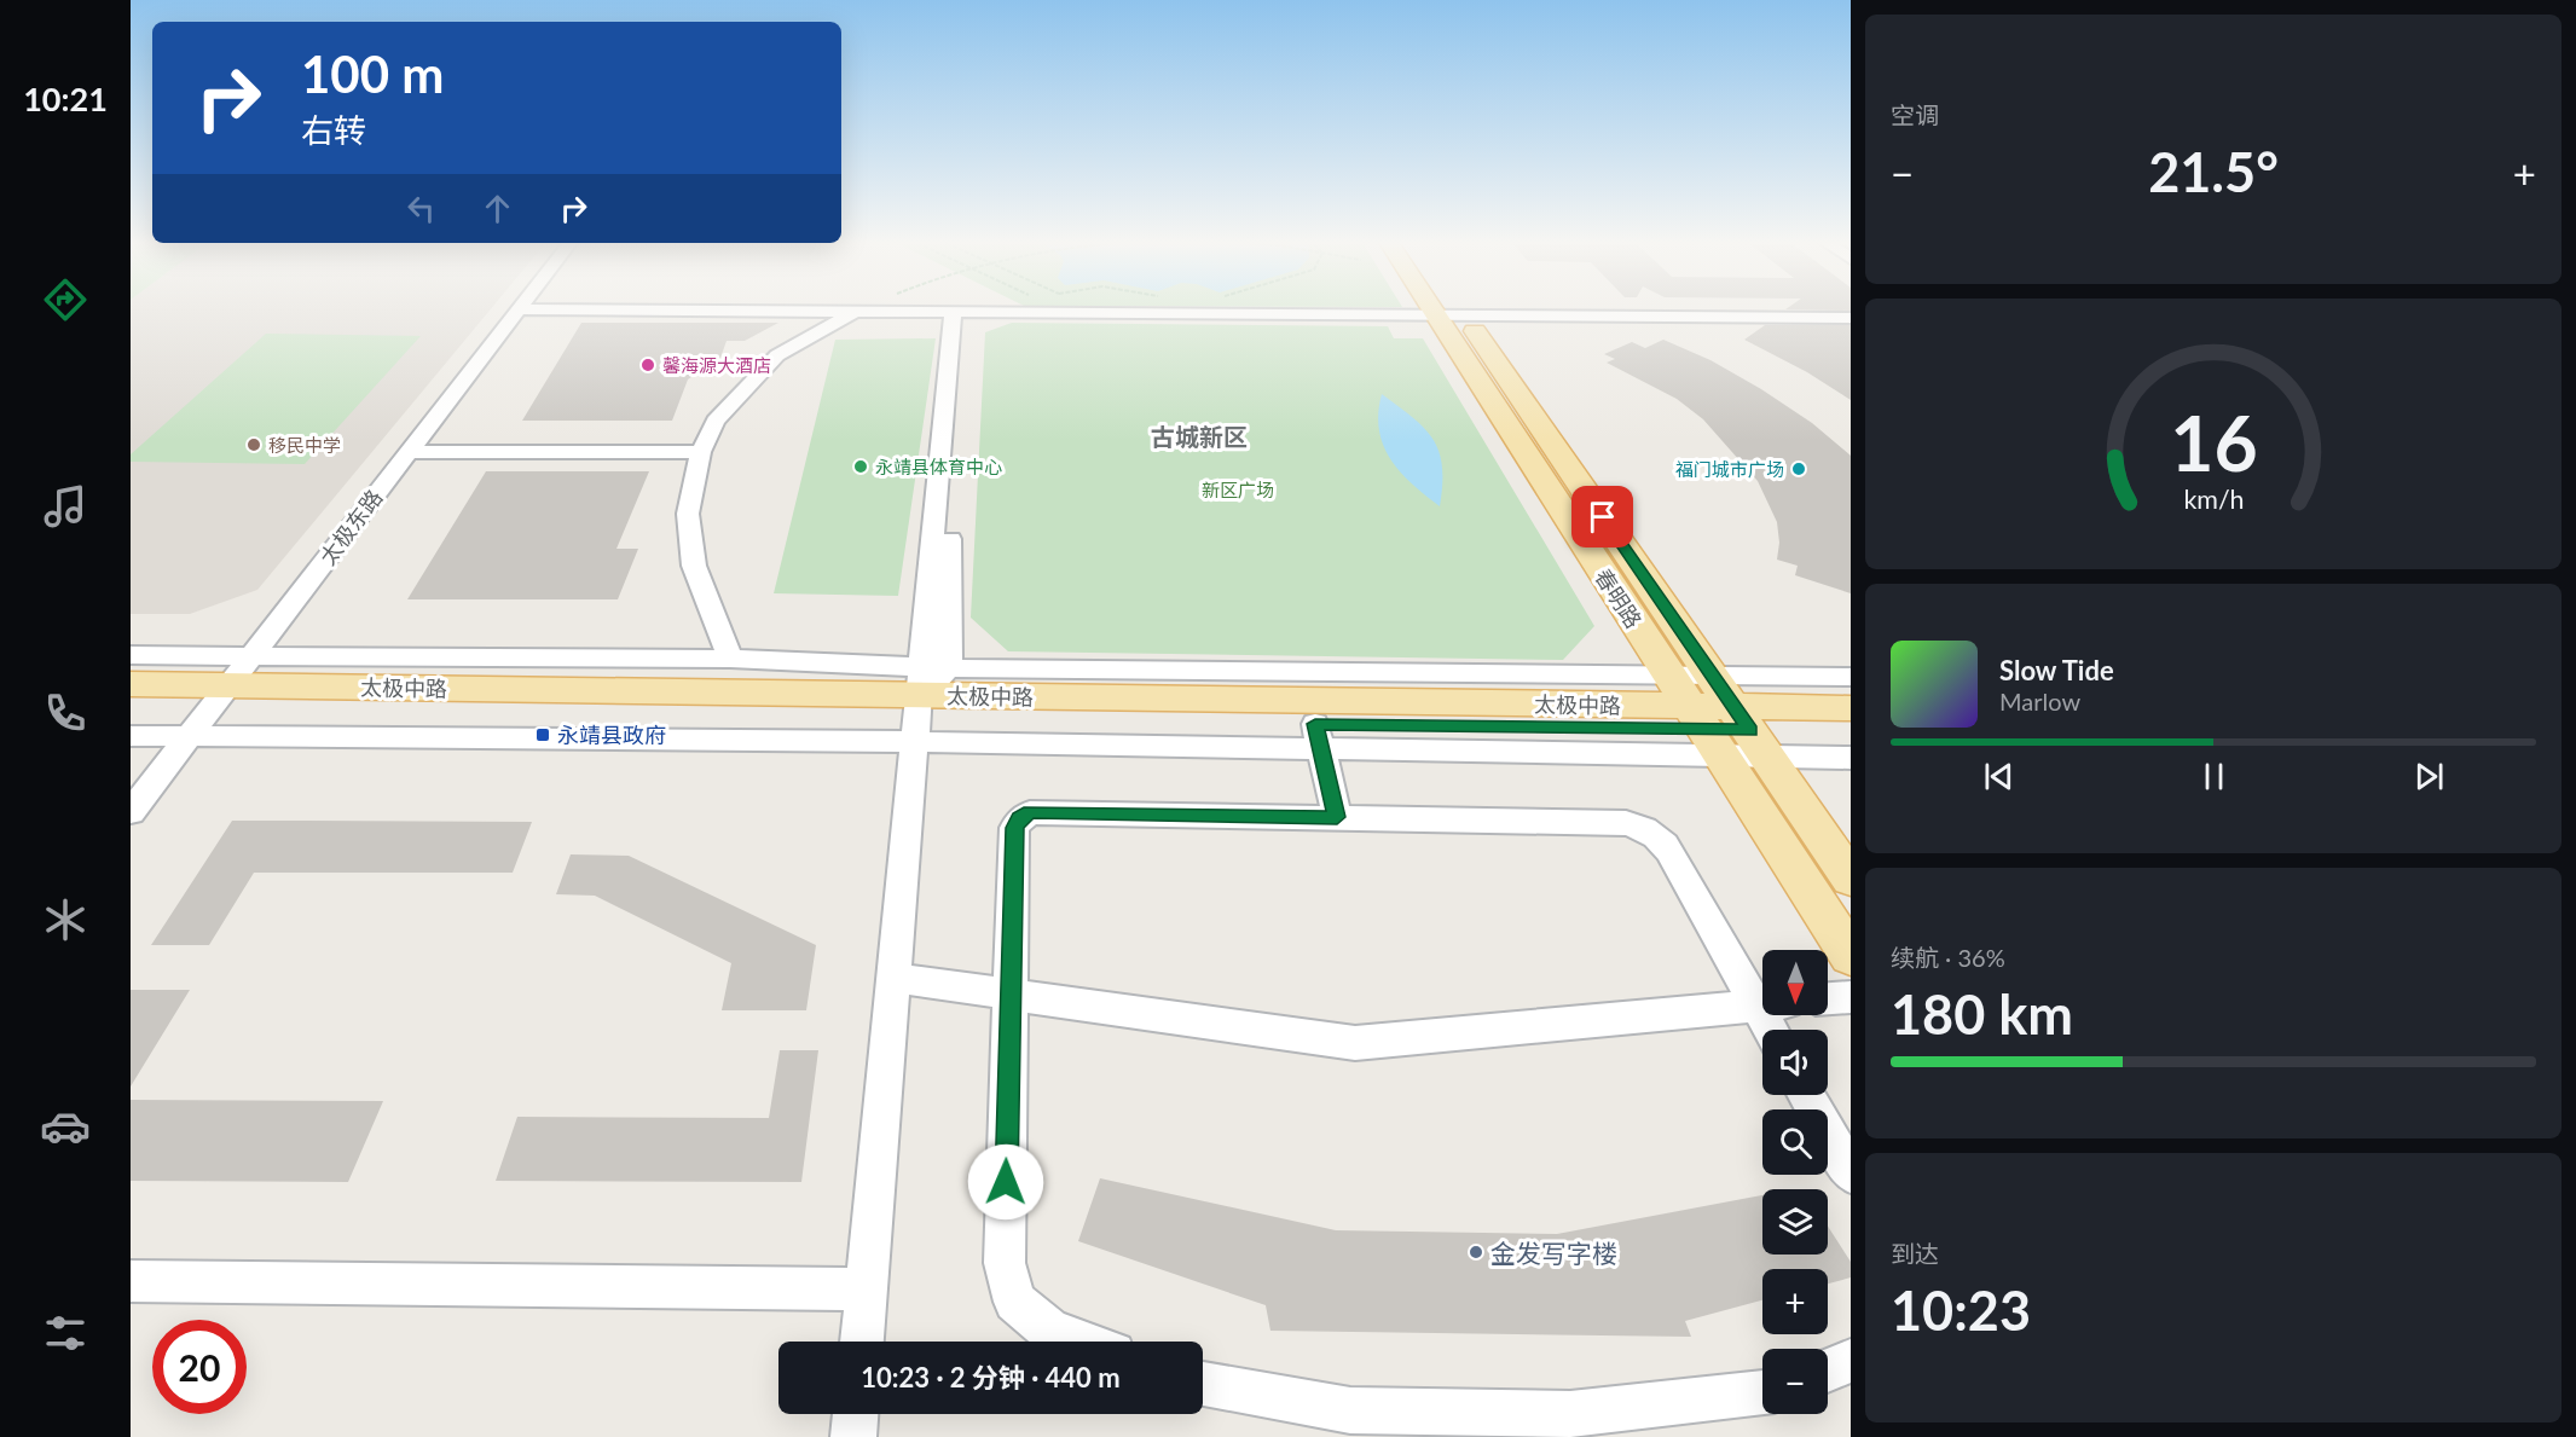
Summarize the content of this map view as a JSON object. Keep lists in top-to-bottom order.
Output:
{
  "streets": {
    "main road": ["春明路", "太极中路"],
    "street": ["太极东路"]
  },
  "crossings": [
    ["太极东路", "太极中路"],
    ["春明路", "太极中路"]
  ],
  "districts": ["古城新区"],
  "parks": ["新区广场"],
  "places": {
    "other": [
      "馨海源大酒店",
      "移民中学",
      "永靖县体育中心",
      "福门城市广场",
      "金发写字楼"
    ],
    "transit": ["永靖县政府"]
  },
  "north": "bottom",
  "page": {
    "tabs": "10:21",
    "tile": [
      "空调",
      ["续航 · 36%", "180 km"],
      ["到达", "10:23"]
    ],
    "turn": ["100 m", "右转"],
    "heat": ["−", "21.5°", "+"],
    "song": ["Slow Tide", "Marlow"],
    "map_buttons": ["+", "−"],
    "limit": "20",
    "trip": "10:23 · 2 分钟 · 440 m",
    "gauge": ["16", "km/h"]
  }
}
